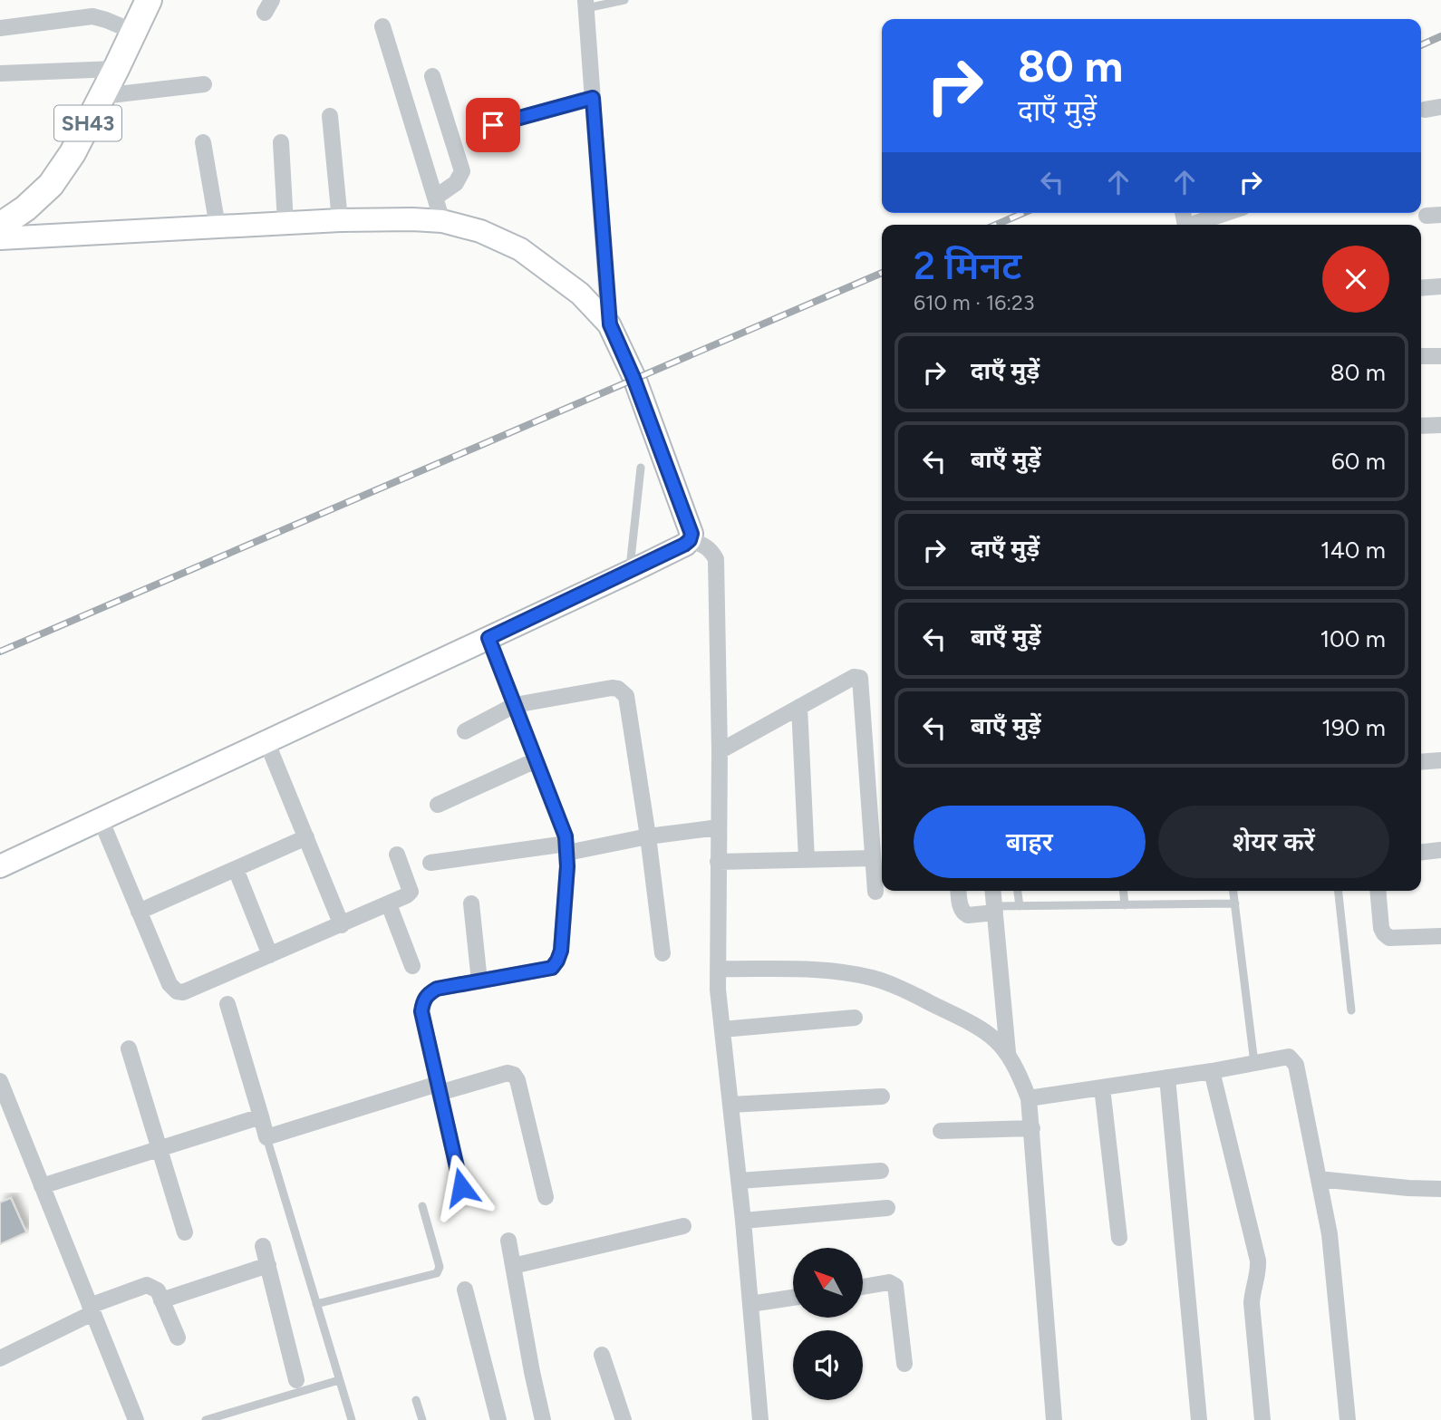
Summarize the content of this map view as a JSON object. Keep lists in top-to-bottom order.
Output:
{
  "streets": {
    "main road": ["SH43"]
  },
  "north": "top left",
  "page": {
    "turn": ["80 m", "दाएँ मुड़ें"],
    "heading": ["2 मिनट", "610 m · 16:23"],
    "list": [
      {
        "name": "दाएँ मुड़ें",
        "value": "80 m"
      },
      {
        "name": "बाएँ मुड़ें",
        "value": "60 m"
      },
      {
        "name": "दाएँ मुड़ें",
        "value": "140 m"
      },
      {
        "name": "बाएँ मुड़ें",
        "value": "100 m"
      },
      {
        "name": "बाएँ मुड़ें",
        "value": "190 m"
      }
    ],
    "buttons": ["बाहर", "शेयर करें"]
  }
}
